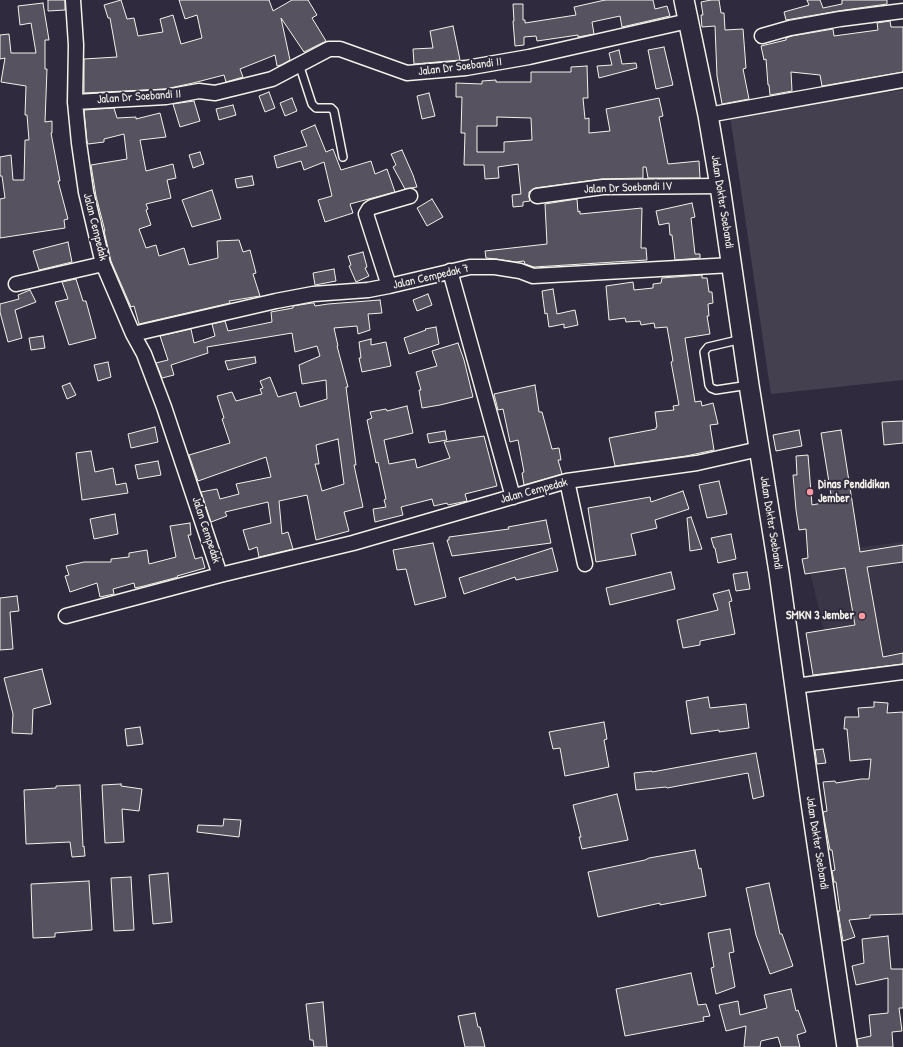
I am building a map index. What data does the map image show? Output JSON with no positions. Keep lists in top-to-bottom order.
{
  "streets": {
    "main road": ["Jalan Dokter Soebandi"],
    "street": [
      "Jalan Dr Soebandi II",
      "Jalan Dr Soebandi IV",
      "Jalan Cempedak",
      "Jalan Cempedak 7"
    ]
  },
  "crossings": [
    ["Jalan Dr Soebandi II", "Jalan Dokter Soebandi"],
    ["Jalan Dr Soebandi II", "Jalan Cempedak"],
    ["Jalan Dr Soebandi IV", "Jalan Dokter Soebandi"],
    ["Jalan Dokter Soebandi", "Jalan Cempedak"],
    ["Jalan Dokter Soebandi", "Jalan Cempedak 7"],
    ["Jalan Cempedak", "Jalan Cempedak 7"]
  ],
  "places": ["Dinas Pendidikan Jember", "SMKN 3 Jember"]
}
